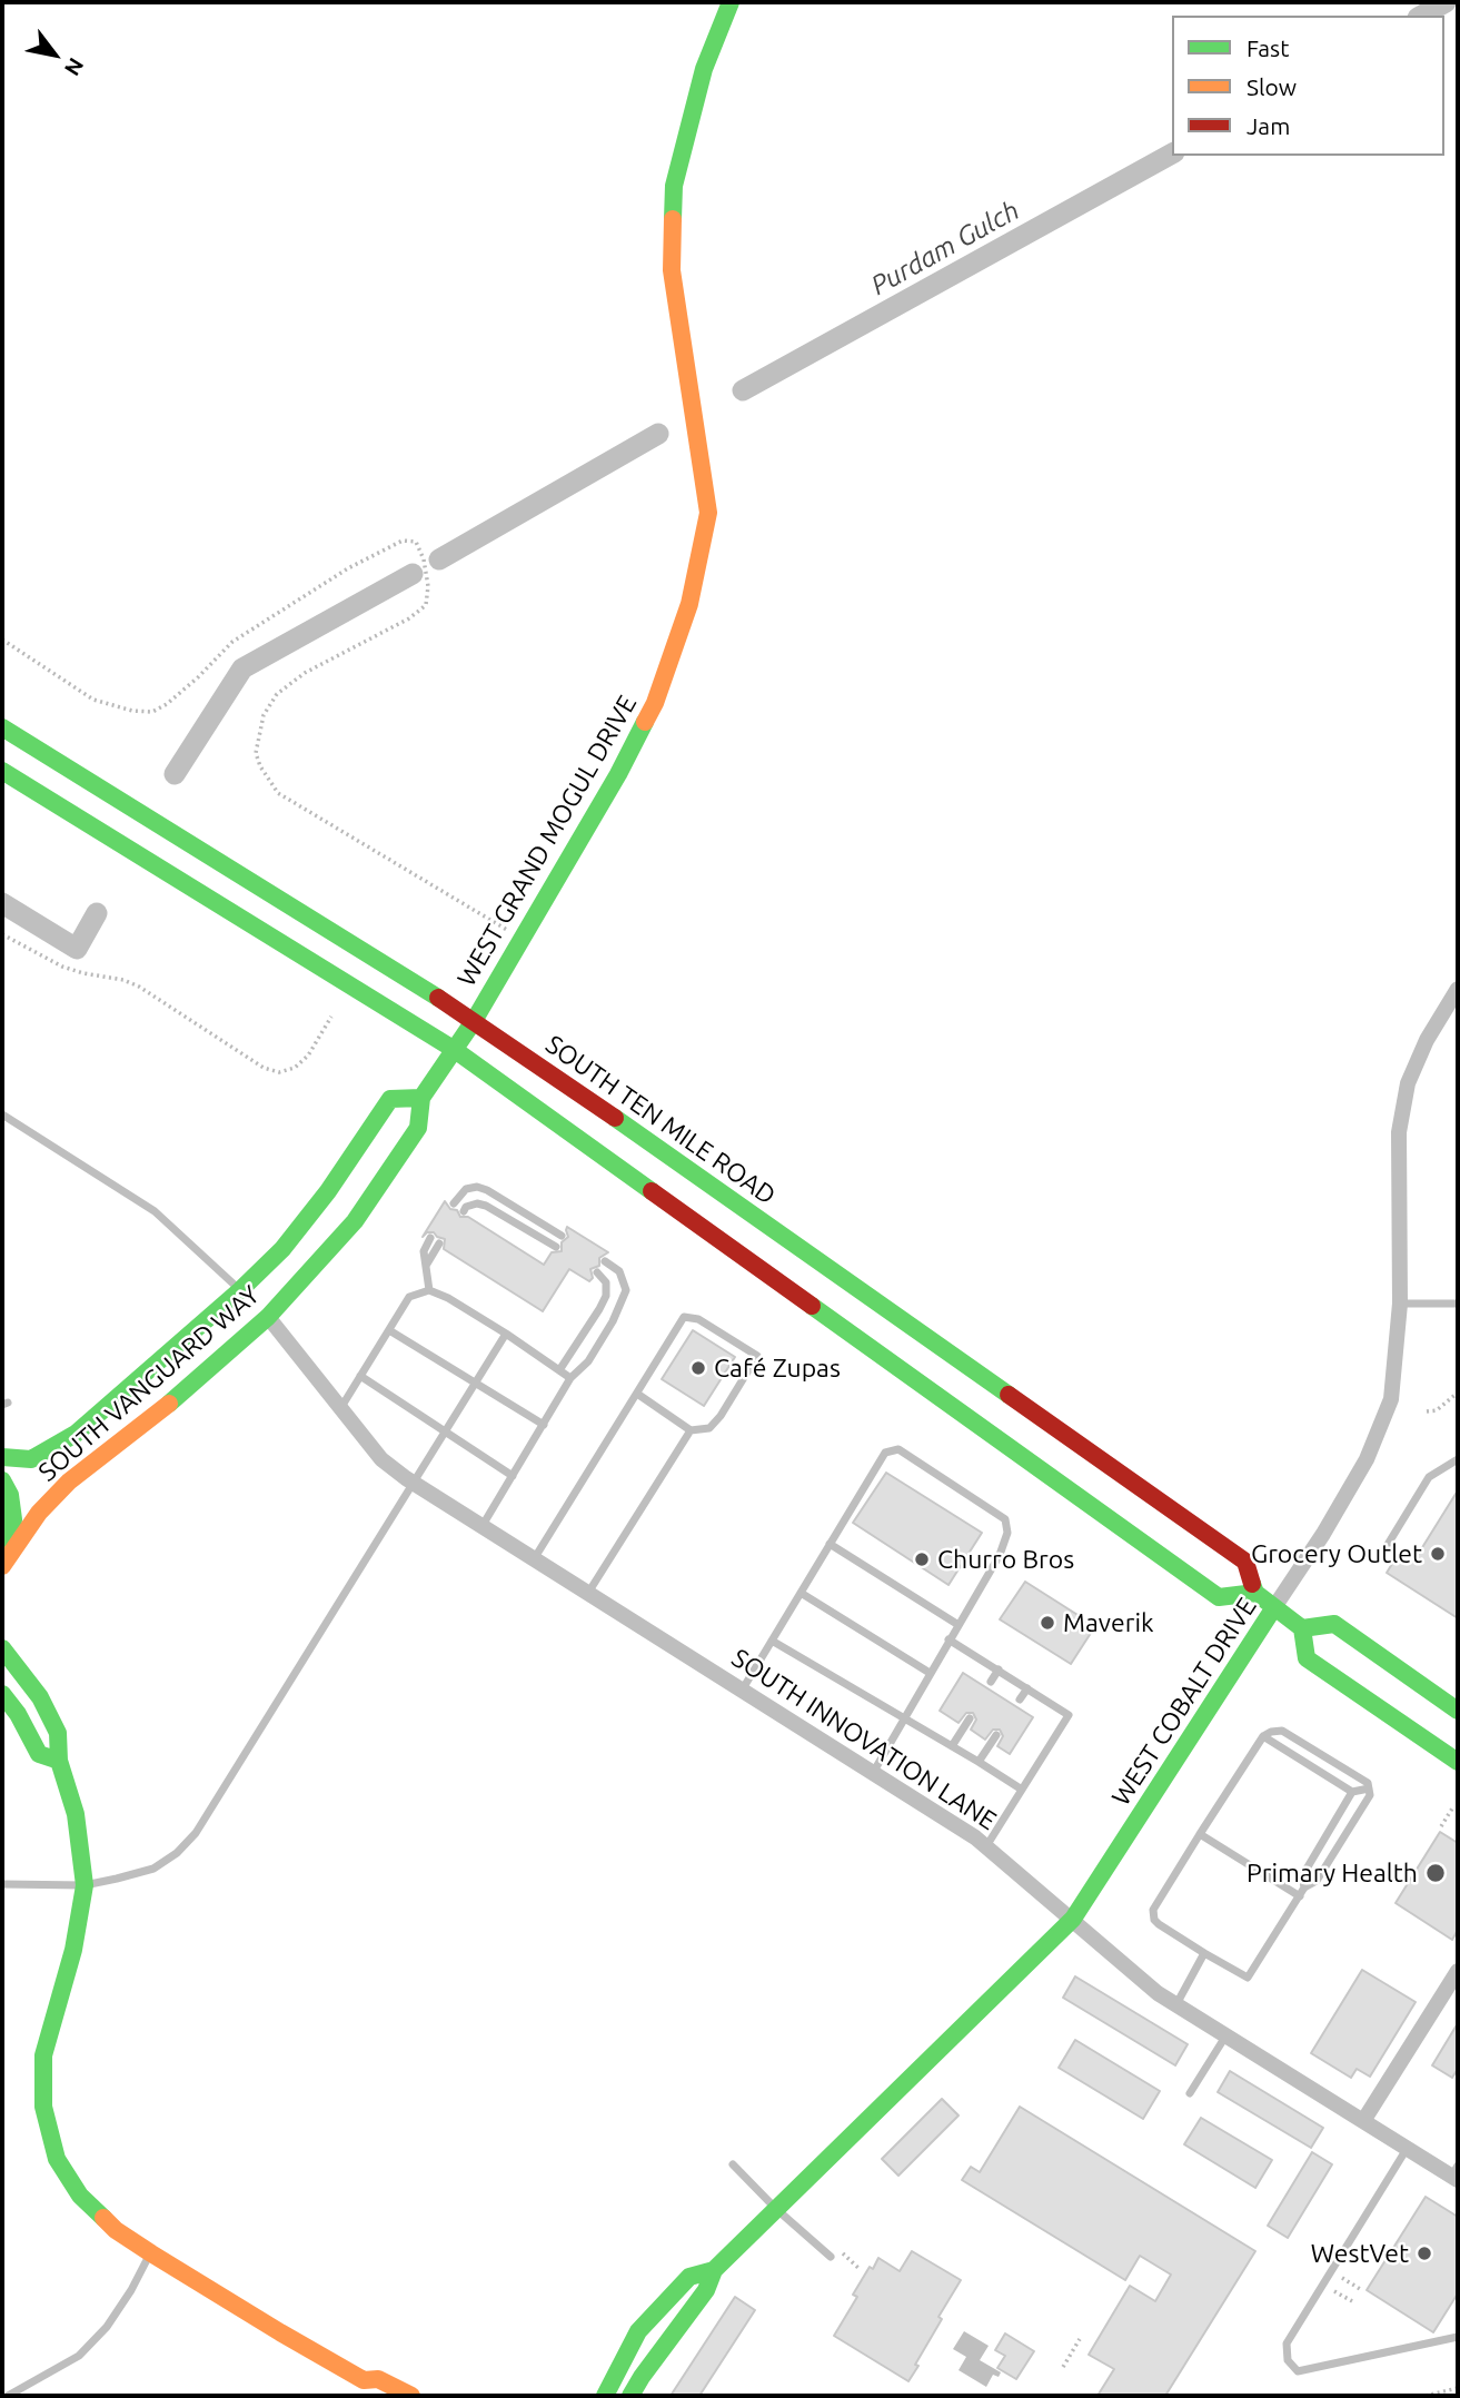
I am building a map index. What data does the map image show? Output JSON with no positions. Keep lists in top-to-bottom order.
{
  "streets": {
    "street": [
      "WEST GRAND MOGUL DRIVE",
      "SOUTH TEN MILE ROAD",
      "SOUTH VANGUARD WAY",
      "WEST COBALT DRIVE",
      "SOUTH INNOVATION LANE"
    ]
  },
  "crossings": [
    ["WEST GRAND MOGUL DRIVE", "SOUTH TEN MILE ROAD"],
    ["WEST GRAND MOGUL DRIVE", "SOUTH VANGUARD WAY"],
    ["SOUTH TEN MILE ROAD", "SOUTH VANGUARD WAY"],
    ["SOUTH TEN MILE ROAD", "WEST COBALT DRIVE"],
    ["SOUTH VANGUARD WAY", "SOUTH INNOVATION LANE"],
    ["WEST COBALT DRIVE", "SOUTH INNOVATION LANE"]
  ],
  "water": ["Purdam Gulch"],
  "places": [
    "Café Zupas",
    "Grocery Outlet",
    "Churro Bros",
    "Maverik",
    "Primary Health",
    "WestVet"
  ],
  "legend": ["Fast", "Slow", "Jam"],
  "north": "bottom right"
}
